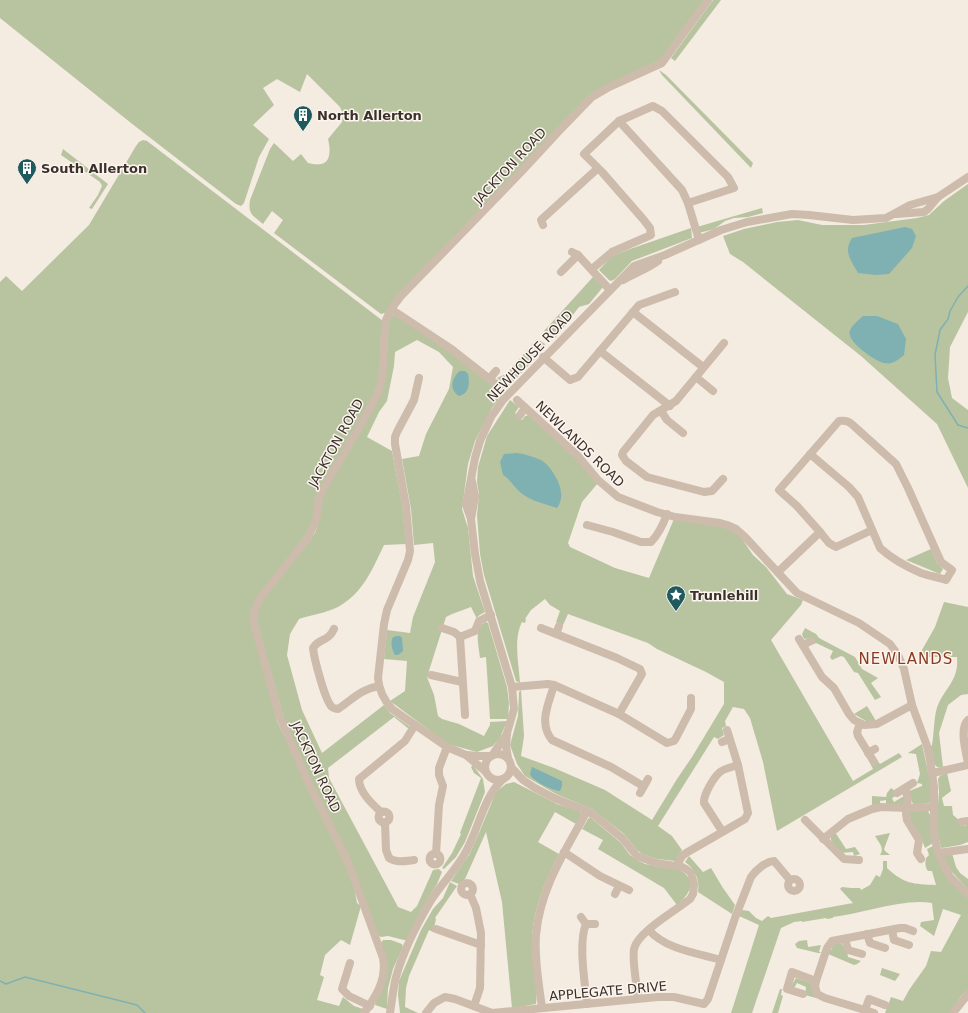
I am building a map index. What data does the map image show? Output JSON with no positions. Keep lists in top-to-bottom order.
{
  "streets": {
    "street": [
      "JACKTON ROAD",
      "NEWHOUSE ROAD",
      "NEWLANDS ROAD",
      "APPLEGATE DRIVE"
    ]
  },
  "districts": ["NEWLANDS"],
  "places": {
    "building": ["North Allerton", "South Allerton"],
    "place": ["Trunlehill"]
  }
}
